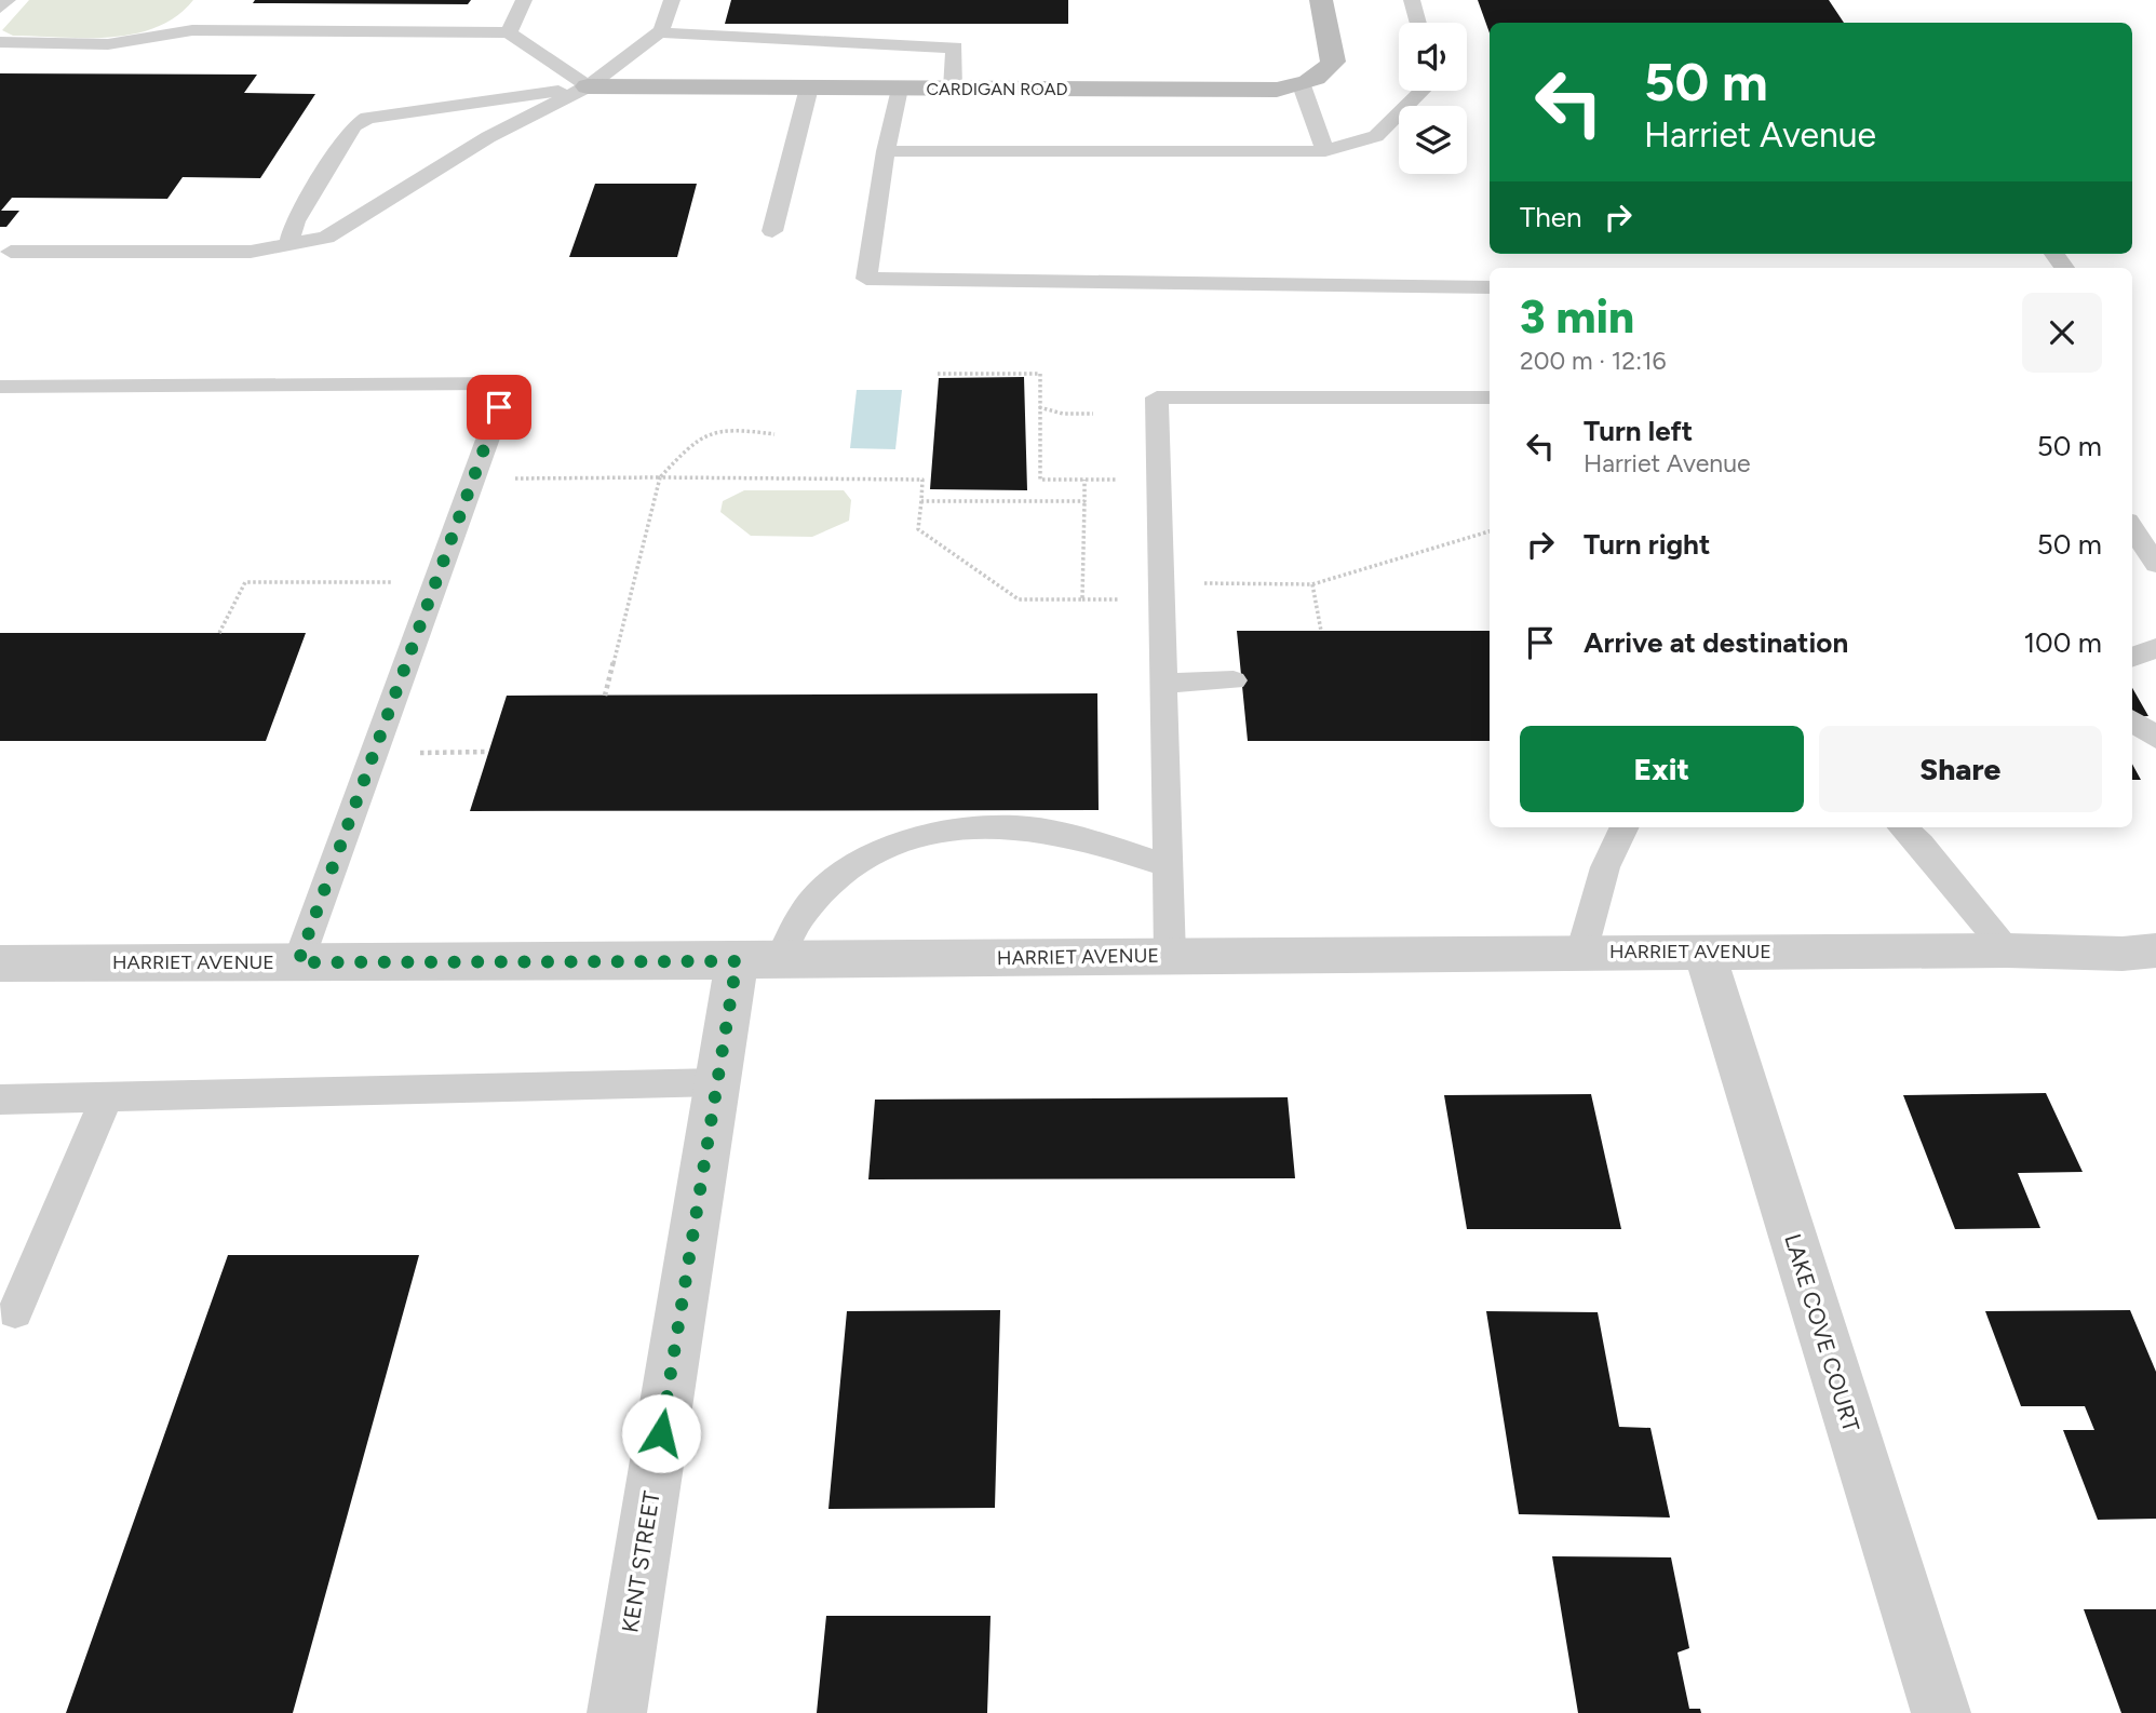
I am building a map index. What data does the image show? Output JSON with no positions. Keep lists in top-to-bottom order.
{
  "streets": {
    "street": [
      "CARDIGAN ROAD",
      "HARRIET AVENUE",
      "LAKE COVE COURT",
      "KENT STREET"
    ]
  },
  "crossings": [
    ["HARRIET AVENUE", "LAKE COVE COURT"],
    ["HARRIET AVENUE", "KENT STREET"]
  ],
  "page": {
    "turn": ["50 m", "Harriet Avenue"],
    "then": "Then",
    "heading": ["3 min", "200 m · 12:16"],
    "list": [
      {
        "name": "Turn left",
        "note": "Harriet Avenue",
        "value": "50 m"
      },
      {
        "name": "Turn right",
        "value": "50 m"
      },
      {
        "name": "Arrive at destination",
        "value": "100 m"
      }
    ],
    "buttons": ["Exit", "Share"]
  }
}
